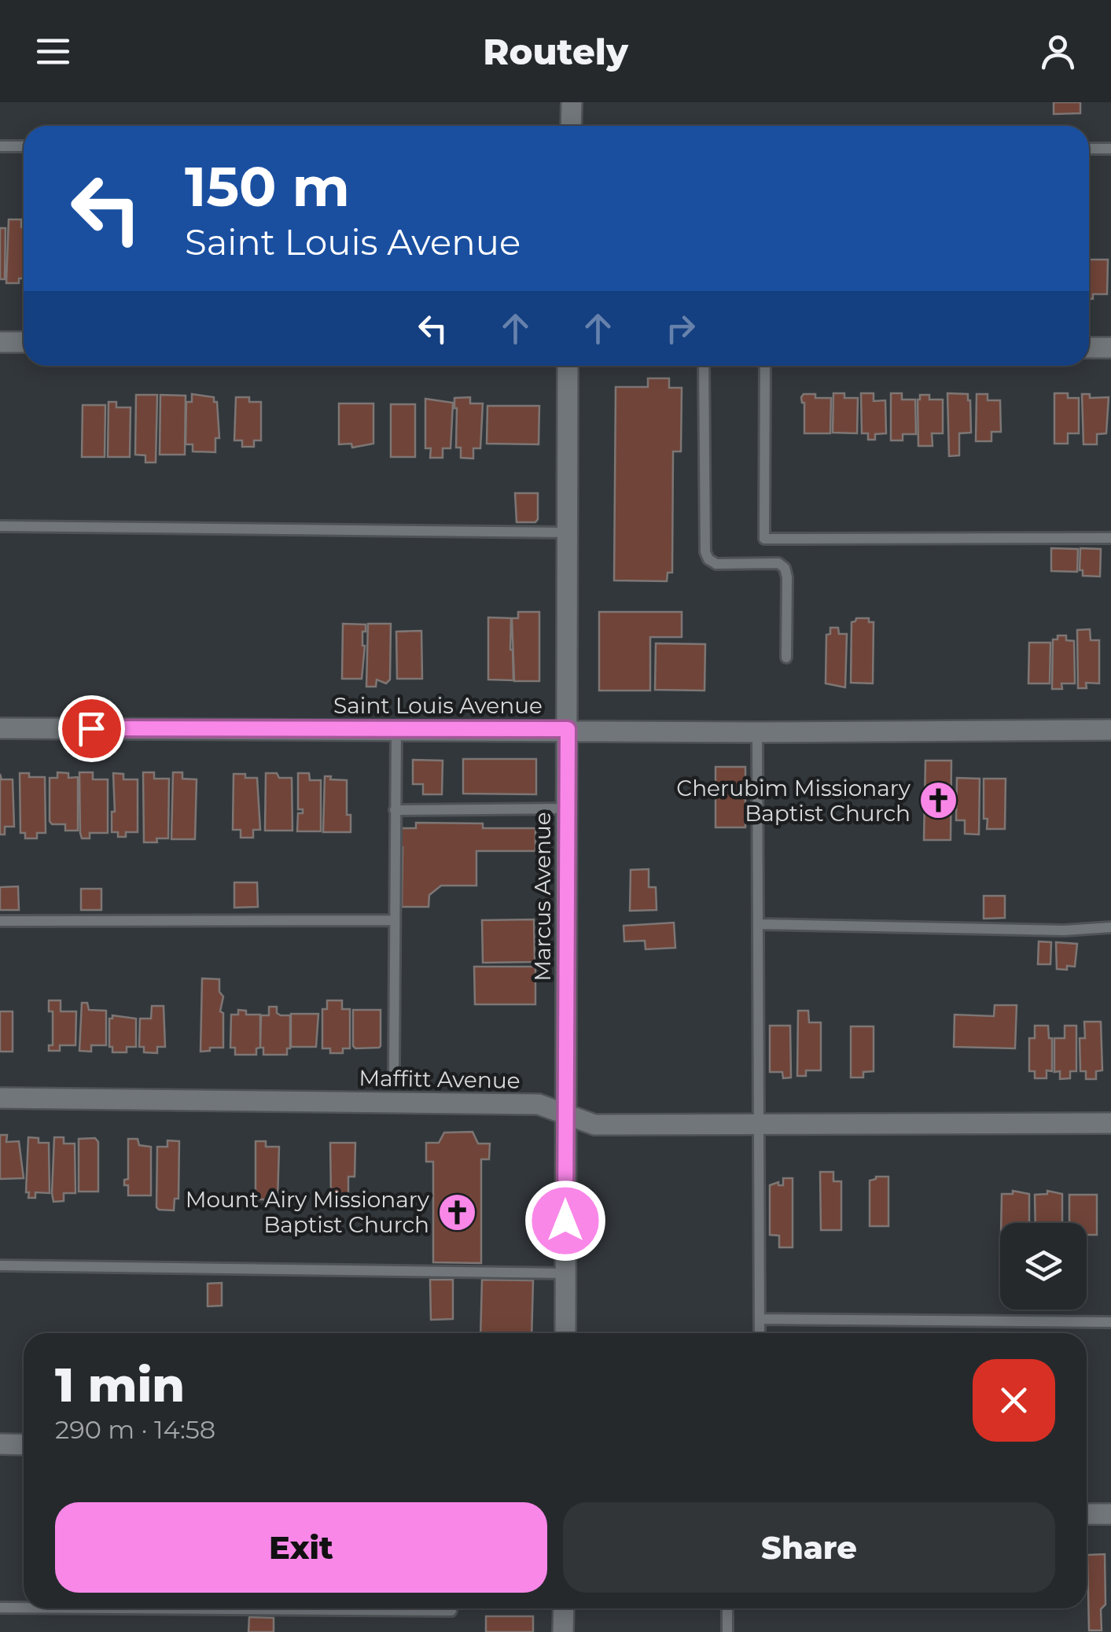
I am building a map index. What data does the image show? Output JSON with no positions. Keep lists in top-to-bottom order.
{
  "streets": {
    "street": ["Saint Louis Avenue", "Marcus Avenue", "Maffitt Avenue"]
  },
  "crossings": [
    ["Saint Louis Avenue", "Marcus Avenue"],
    ["Marcus Avenue", "Maffitt Avenue"]
  ],
  "places": {
    "church": ["Cherubim Missionary Baptist Church", "Mount Airy Missionary Baptist Church"]
  },
  "page": {
    "header": "Routely",
    "turn": ["150 m", "Saint Louis Avenue"],
    "heading": ["1 min", "290 m · 14:58"],
    "buttons": ["Exit", "Share"]
  }
}
